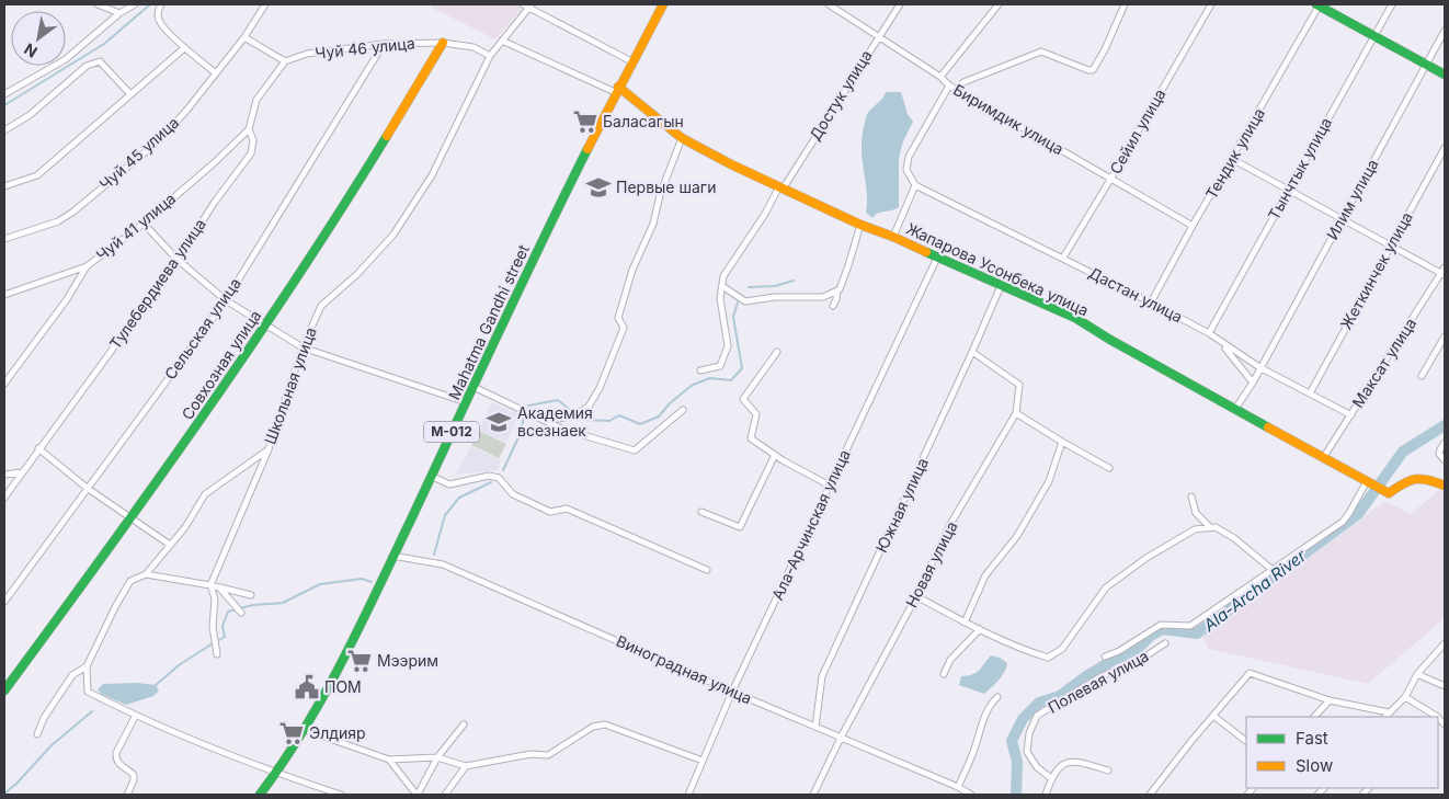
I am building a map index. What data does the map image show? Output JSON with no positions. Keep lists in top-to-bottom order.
{
  "streets": {
    "street": [
      "Чуй 46 улица",
      "Достук улица",
      "Биримдик улица",
      "Сейил улица",
      "Чуй 45 улица",
      "Тендик улица",
      "Тынчтык улица",
      "Илим улица",
      "Чуй 41 улица",
      "Жапарова Усонбека улица",
      "Жеткинчек улица",
      "Тулебердиева улица",
      "Дастан улица",
      "Mahatma Gandhi street",
      "Сельская улица",
      "Максат улица",
      "Совхозная улица",
      "Школьная улица",
      "М-012",
      "Южная улица",
      "Ала-Арчинская улица",
      "Новая улица",
      "Виноградная улица",
      "Полевая улица"
    ]
  },
  "crossings": [
    ["Чуй 46 улица", "Тулебердиева улица"],
    ["Чуй 46 улица", "Сельская улица"],
    ["Чуй 46 улица", "Совхозная улица"],
    ["Чуй 46 улица", "Школьная улица"],
    ["Достук улица", "Биримдик улица"],
    ["Достук улица", "Жапарова Усонбека улица"],
    ["Биримдик улица", "Сейил улица"],
    ["Биримдик улица", "Тендик улица"],
    ["Сейил улица", "Дастан улица"],
    ["Тендик улица", "Дастан улица"],
    ["Тынчтык улица", "Дастан улица"],
    ["Илим улица", "Жапарова Усонбека улица"],
    ["Илим улица", "Дастан улица"],
    ["Чуй 41 улица", "Тулебердиева улица"],
    ["Жапарова Усонбека улица", "Mahatma Gandhi street"],
    ["Жапарова Усонбека улица", "Максат улица"],
    ["Жапарова Усонбека улица", "Южная улица"],
    ["Жапарова Усонбека улица", "Ала-Арчинская улица"],
    ["Жеткинчек улица", "Дастан улица"],
    ["Дастан улица", "Максат улица"],
    ["Mahatma Gandhi street", "Виноградная улица"],
    ["Южная улица", "Новая улица"],
    ["Южная улица", "Виноградная улица"],
    ["Ала-Арчинская улица", "Виноградная улица"],
    ["Новая улица", "Виноградная улица"]
  ],
  "water": ["Ala-Archa River"],
  "places": {
    "supermarket": ["Баласагын", "Мээрим", "Элдияр"],
    "school or university": ["Первые шаги", "Академия всезнаек"],
    "public building": ["ПОМ"]
  },
  "legend": ["Fast", "Slow"],
  "north": "bottom left"
}
